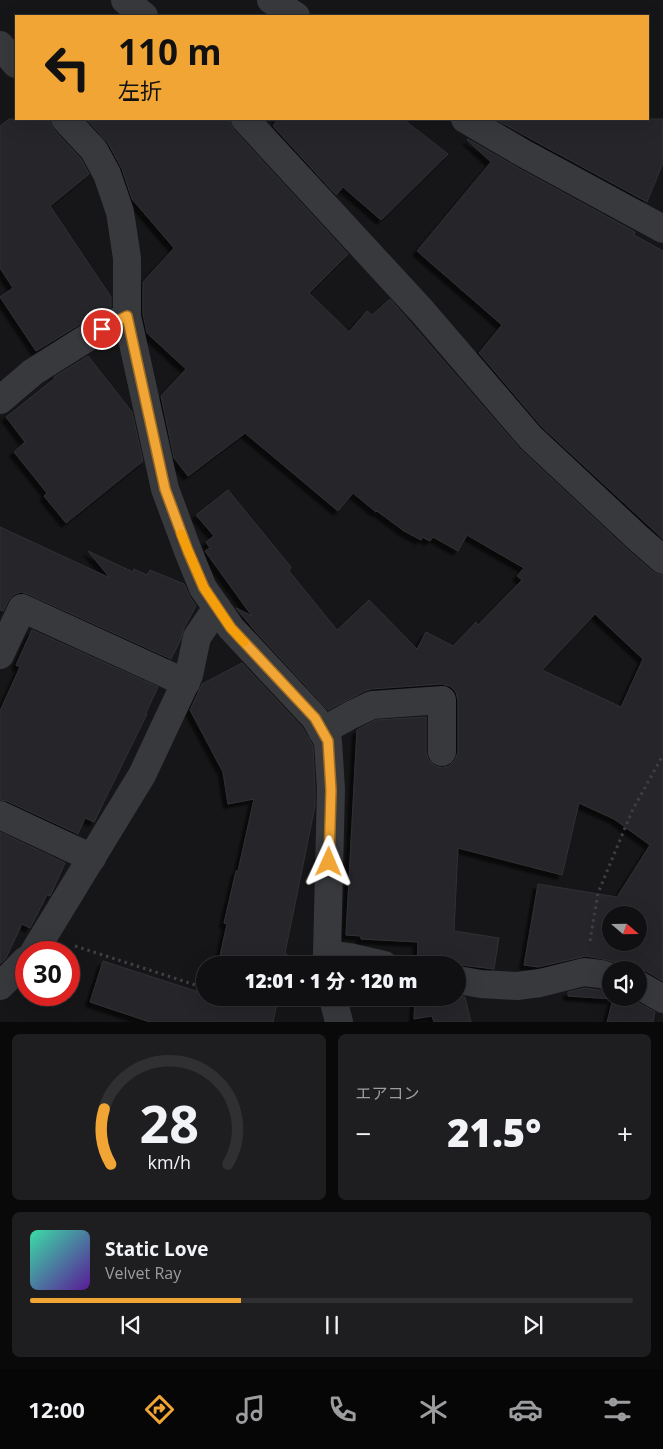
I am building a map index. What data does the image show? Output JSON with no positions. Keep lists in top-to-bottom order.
{
  "north": "right",
  "page": {
    "turn": ["110 m", "左折"],
    "limit": "30",
    "trip": "12:01 · 1 分 · 120 m",
    "tile": "エアコン",
    "heat": ["−", "21.5°", "+"],
    "song": ["Static Love", "Velvet Ray"],
    "tabs": "12:00",
    "gauge": ["28", "km/h"]
  }
}
